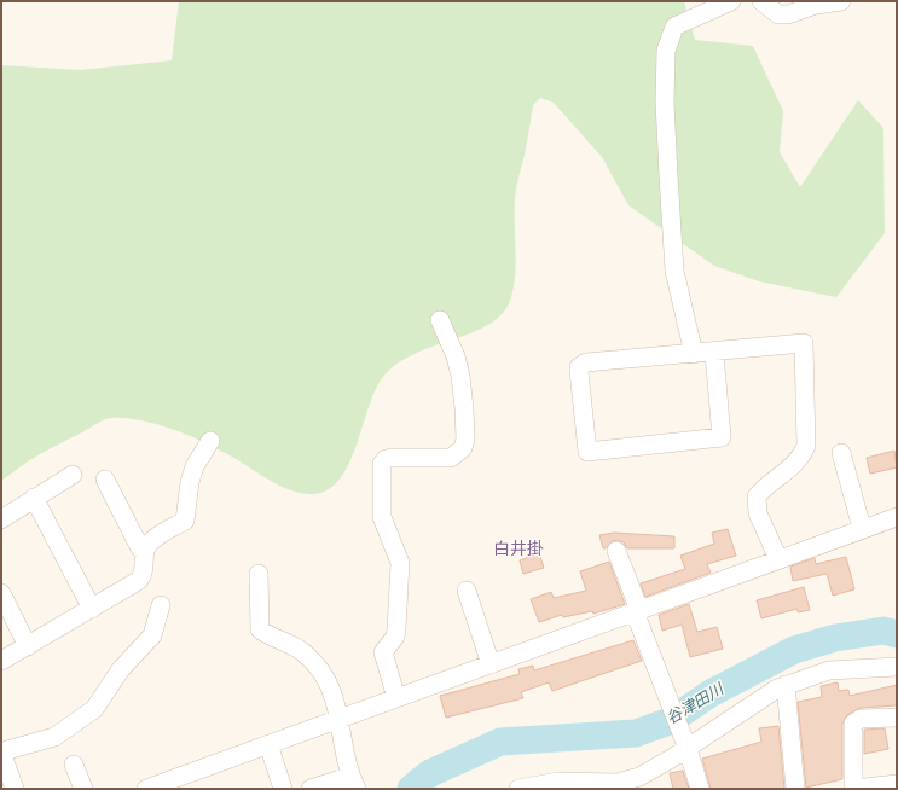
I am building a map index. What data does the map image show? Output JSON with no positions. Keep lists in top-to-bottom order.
{
  "districts": ["白井掛"],
  "water": ["谷津田川"]
}
